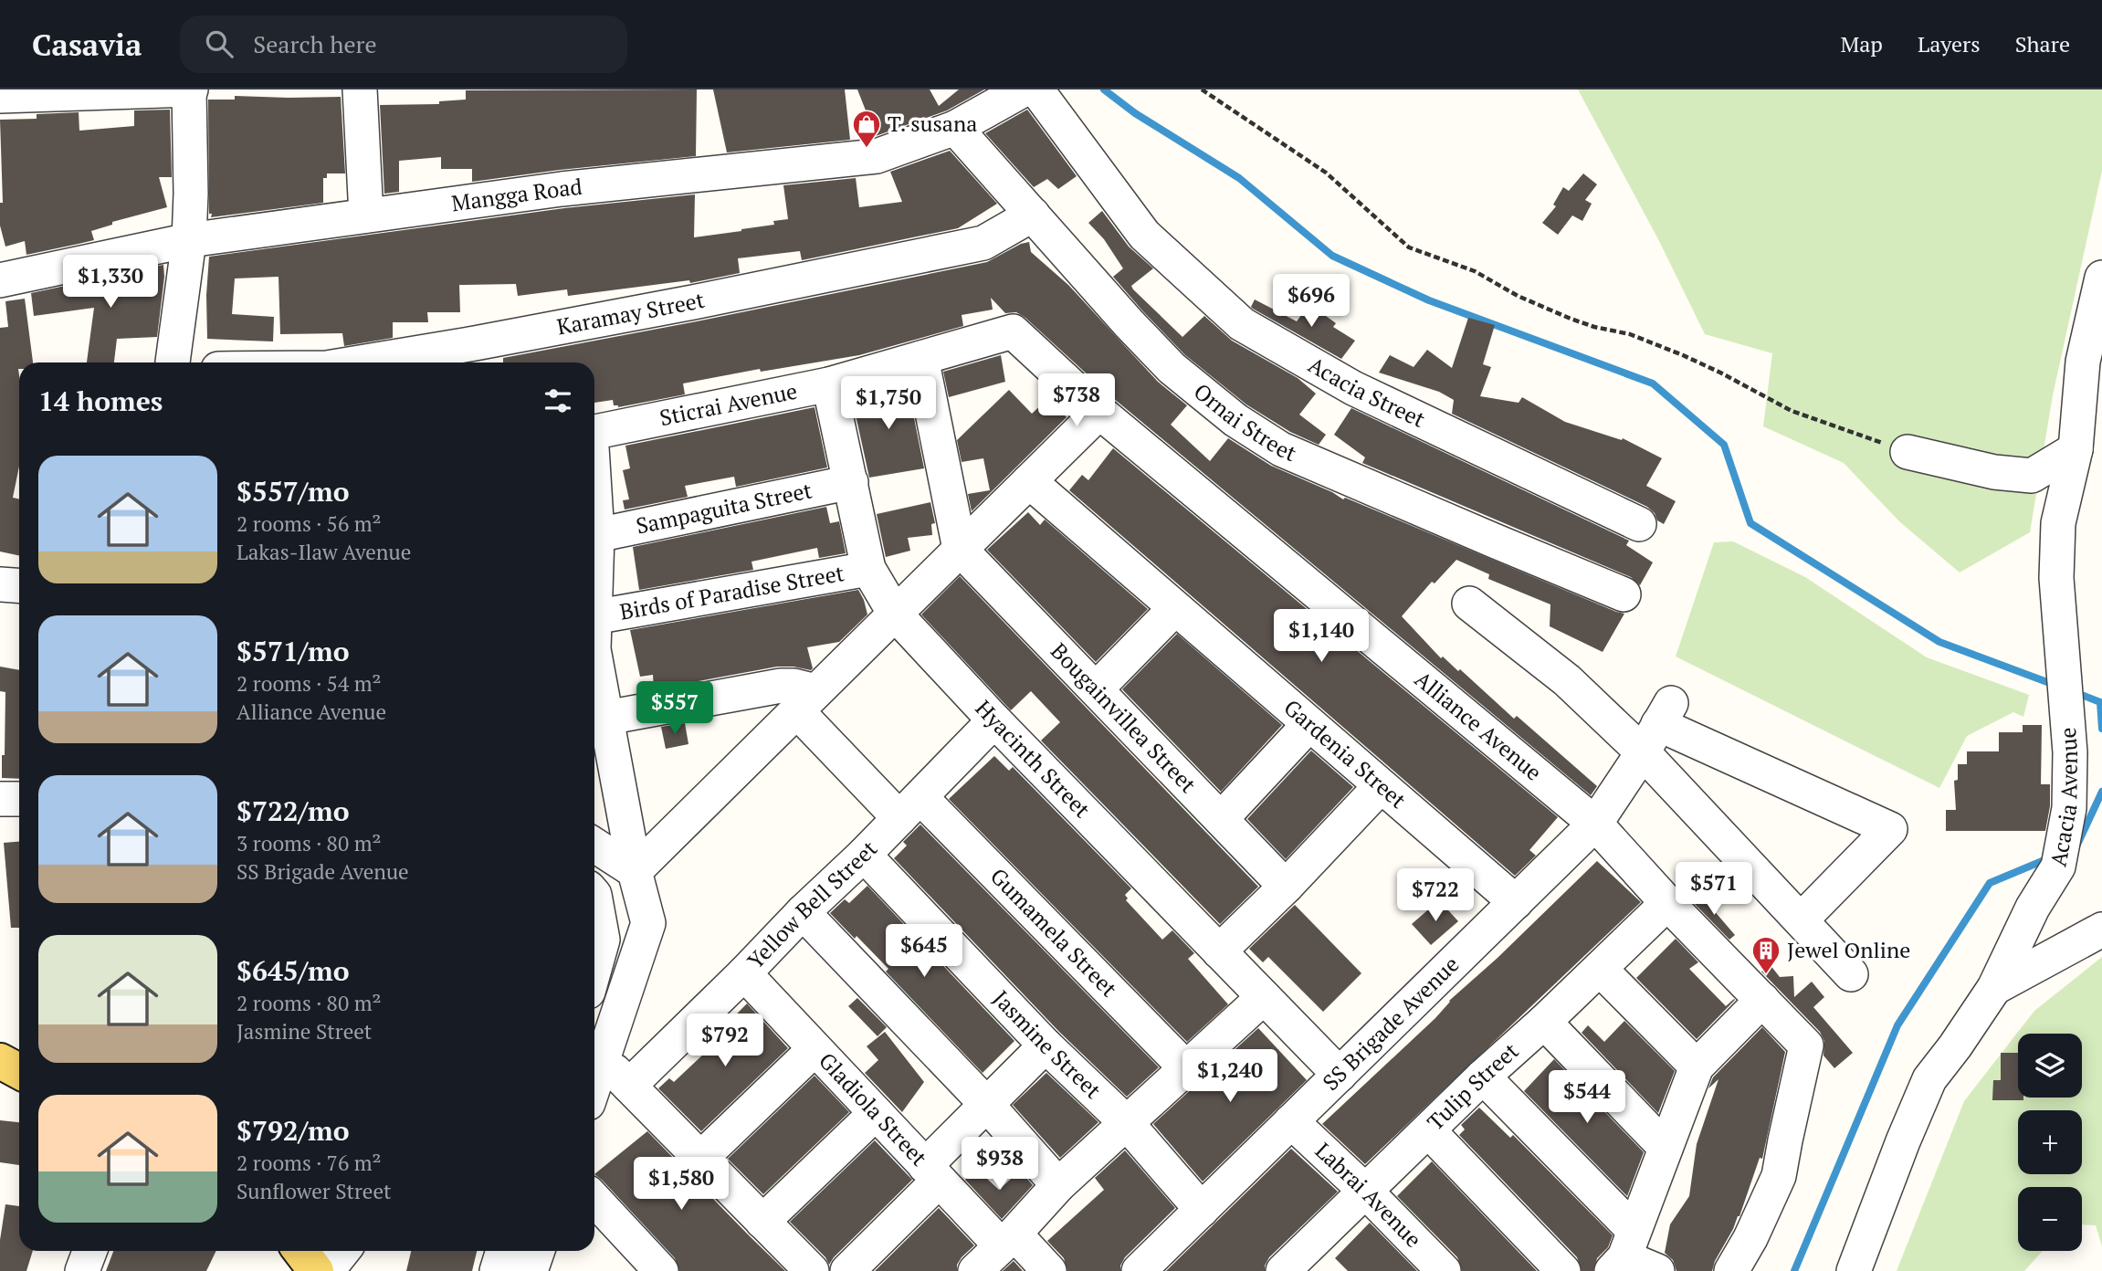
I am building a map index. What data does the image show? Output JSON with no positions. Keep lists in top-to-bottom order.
{
  "streets": {
    "street": [
      "Mangga Road",
      "Karamay Street",
      "Acacia Street",
      "Sticrai Avenue",
      "Ornai Street",
      "Sampaguita Street",
      "Birds of Paradise Street",
      "Bougainvillea Street",
      "Alliance Avenue",
      "Gardenia Street",
      "Hyacinth Street",
      "Acacia Avenue",
      "Yellow Bell Street",
      "Gumamela Street",
      "SS Brigade Avenue",
      "Jasmine Street",
      "Tulip Street",
      "Gladiola Street",
      "Labrai Avenue"
    ]
  },
  "crossings": [
    ["Mangga Road", "Ornai Street"],
    ["Karamay Street", "Ornai Street"],
    ["Sticrai Avenue", "Alliance Avenue"],
    ["Sticrai Avenue", "Hyacinth Street"],
    ["Sampaguita Street", "Hyacinth Street"],
    ["Birds of Paradise Street", "Hyacinth Street"],
    ["Alliance Avenue", "SS Brigade Avenue"],
    ["Alliance Avenue", "Tulip Street"],
    ["Gardenia Street", "SS Brigade Avenue"],
    ["Hyacinth Street", "Yellow Bell Street"],
    ["Hyacinth Street", "SS Brigade Avenue"],
    ["Yellow Bell Street", "Gumamela Street"],
    ["Yellow Bell Street", "Jasmine Street"],
    ["Yellow Bell Street", "Gladiola Street"],
    ["SS Brigade Avenue", "Jasmine Street"],
    ["SS Brigade Avenue", "Labrai Avenue"],
    ["Tulip Street", "Labrai Avenue"]
  ],
  "places": {
    "shop": ["T. susana"],
    "building": ["Jewel Online"]
  },
  "page": {
    "header": "Casavia",
    "search": "Search here",
    "nav": ["Map", "Layers", "Share"],
    "price": [
      "$1,330",
      "$696",
      "$738",
      "$1,750",
      "$1,140",
      "$557",
      "$571",
      "$722",
      "$645",
      "$792",
      "$1,240",
      "$544",
      "$938",
      "$1,580"
    ],
    "heading": "14 homes",
    "list": [
      {
        "name": "$557/mo",
        "note": "2 rooms · 56 m² · Lakas-Ilaw Avenue"
      },
      {
        "name": "$571/mo",
        "note": "2 rooms · 54 m² · Alliance Avenue"
      },
      {
        "name": "$722/mo",
        "note": "3 rooms · 80 m² · SS Brigade Avenue"
      },
      {
        "name": "$645/mo",
        "note": "2 rooms · 80 m² · Jasmine Street"
      },
      {
        "name": "$792/mo",
        "note": "2 rooms · 76 m² · Sunflower Street"
      }
    ],
    "map_buttons": ["+", "−"]
  }
}
